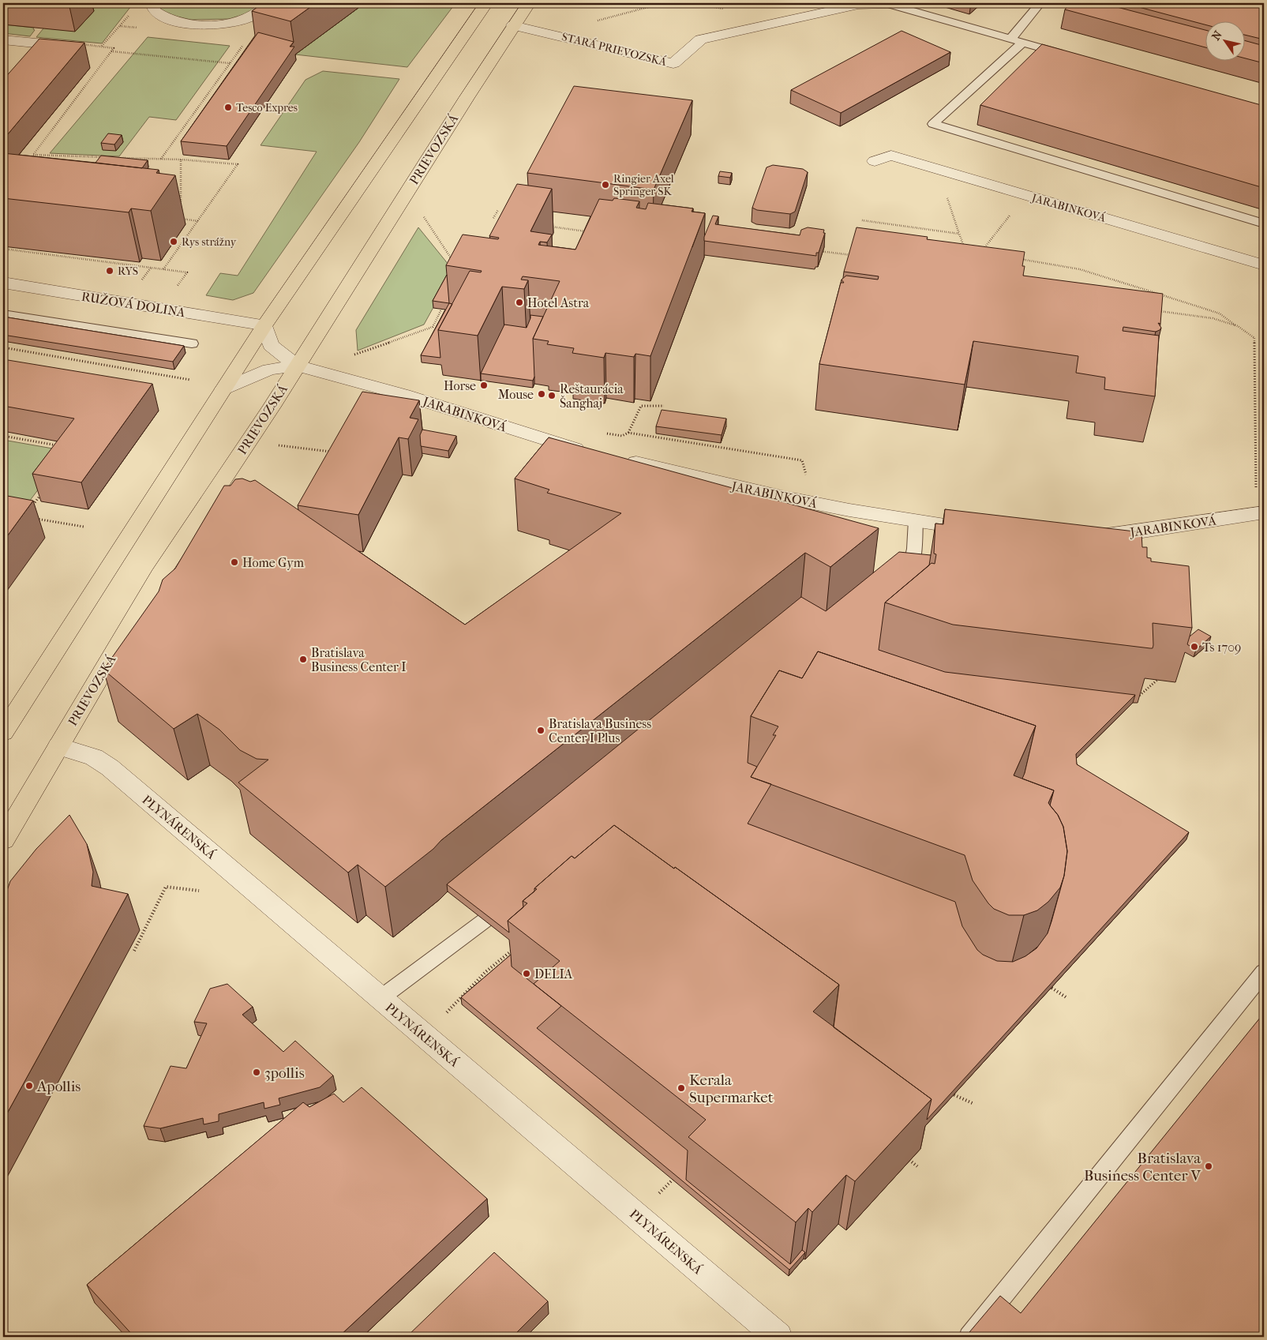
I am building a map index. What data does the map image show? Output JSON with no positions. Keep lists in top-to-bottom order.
{
  "streets": {
    "main road": ["PRIEVOZSKÁ"],
    "street": [
      "STARÁ PRIEVOZSKÁ",
      "JARABINKOVÁ",
      "RUŽOVÁ DOLINA",
      "PLYNÁRENSKÁ"
    ]
  },
  "crossings": [
    ["STARÁ PRIEVOZSKÁ", "PRIEVOZSKÁ"],
    ["PRIEVOZSKÁ", "JARABINKOVÁ"],
    ["PRIEVOZSKÁ", "PLYNÁRENSKÁ"],
    ["JARABINKOVÁ", "RUŽOVÁ DOLINA"]
  ],
  "places": [
    "Tesco Expres",
    "Ringier Axel Springer SK",
    "Rys strážny",
    "RYS",
    "Hotel Astra",
    "Horse",
    "Mouse",
    "Reštaurácia Šanghaj",
    "Home Gym",
    "Ts 1709",
    "Bratislava Business Center I",
    "Bratislava Business Center I Plus",
    "DELIA",
    "3pollis",
    "Apollis",
    "Kerala Supermarket",
    "Bratislava Business Center V"
  ],
  "north": "top left"
}
